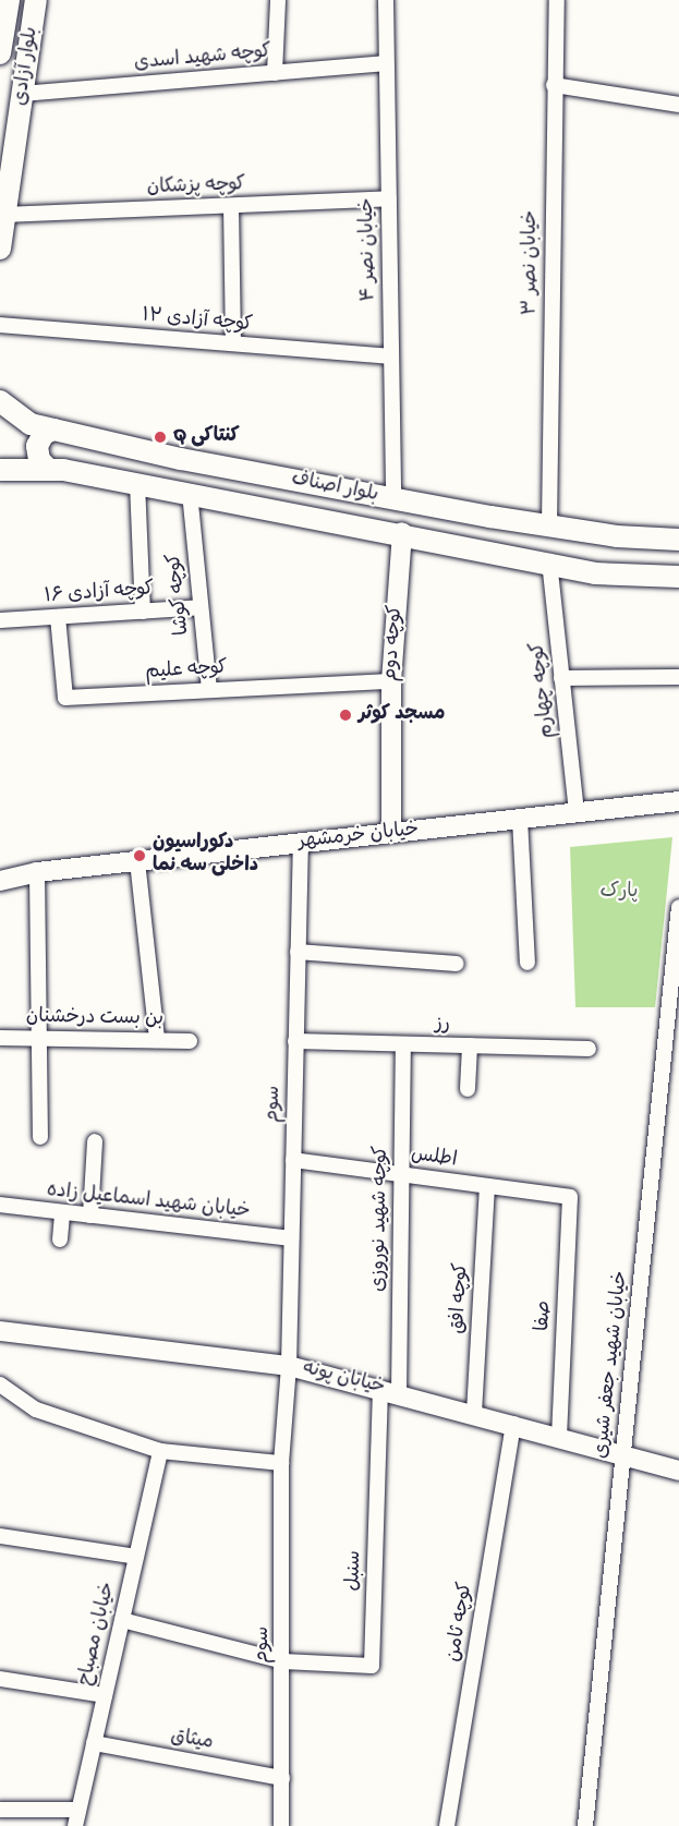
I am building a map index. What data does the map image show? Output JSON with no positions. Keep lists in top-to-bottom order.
{
  "streets": {
    "main road": ["بلوار آزادی", "بلوار اصناف"],
    "street": [
      "کوچه شهید اسدی",
      "کوچه پزشکان",
      "خیابان نصر ۴",
      "خیابان نصر ۳",
      "کوچه آزادی ۱۲",
      "کوچه آزادی ۱۶",
      "کوچه کوشا",
      "کوچه دوم",
      "کوچه علیم",
      "کوچه چهارم",
      "خیابان خرمشهر",
      "بن بست درخشنان",
      "رز",
      "سوم",
      "اطلس",
      "خیابان شهید اسماعیل زاده",
      "کوچه شهید نوروزی",
      "کوچه افق",
      "صفا",
      "خیابان شهید جعفر شیری",
      "خیابان پونه",
      "سنبل",
      "کوچه ثامن",
      "خیابان مصباح",
      "میثاق"
    ]
  },
  "crossings": [
    ["کوچه شهید اسدی", "بلوار آزادی"],
    ["کوچه شهید اسدی", "خیابان نصر ۴"],
    ["بلوار آزادی", "کوچه پزشکان"],
    ["کوچه پزشکان", "خیابان نصر ۴"],
    ["خیابان نصر ۴", "کوچه آزادی ۱۲"],
    ["خیابان نصر ۴", "بلوار اصناف"],
    ["خیابان نصر ۳", "بلوار اصناف"],
    ["بلوار اصناف", "کوچه کوشا"],
    ["بلوار اصناف", "کوچه دوم"],
    ["بلوار اصناف", "کوچه چهارم"],
    ["کوچه آزادی ۱۶", "کوچه کوشا"],
    ["کوچه آزادی ۱۶", "کوچه علیم"],
    ["کوچه کوشا", "کوچه علیم"],
    ["کوچه دوم", "کوچه علیم"],
    ["کوچه دوم", "خیابان خرمشهر"],
    ["کوچه چهارم", "خیابان خرمشهر"],
    ["خیابان خرمشهر", "سوم"],
    ["رز", "سوم"],
    ["رز", "کوچه شهید نوروزی"],
    ["سوم", "اطلس"],
    ["سوم", "خیابان شهید اسماعیل زاده"],
    ["سوم", "خیابان پونه"],
    ["سوم", "سنبل"],
    ["سوم", "میثاق"],
    ["اطلس", "کوچه شهید نوروزی"],
    ["اطلس", "کوچه افق"],
    ["اطلس", "صفا"],
    ["کوچه شهید نوروزی", "خیابان پونه"],
    ["کوچه شهید نوروزی", "سنبل"],
    ["کوچه افق", "خیابان پونه"],
    ["صفا", "خیابان پونه"],
    ["خیابان شهید جعفر شیری", "خیابان پونه"],
    ["خیابان پونه", "سنبل"],
    ["خیابان پونه", "کوچه ثامن"],
    ["خیابان مصباح", "میثاق"]
  ],
  "parks": ["پارک"],
  "places": ["Q کنتاکی", "مسجد کوثر", "دکوراسیون داخلی سه نما"]
}
